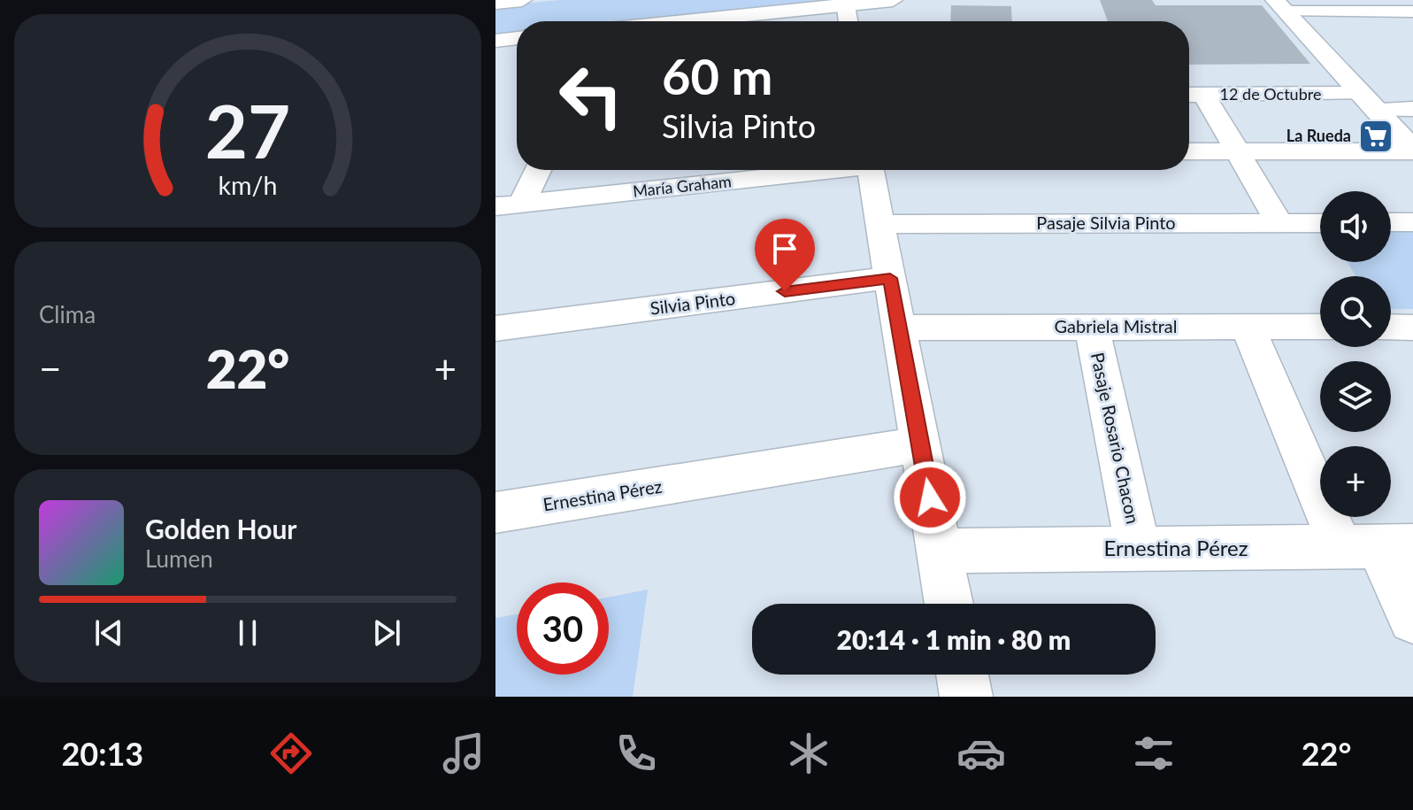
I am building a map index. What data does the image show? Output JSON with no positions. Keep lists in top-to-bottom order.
{
  "streets": {
    "street": [
      "12 de Octubre",
      "María Graham",
      "Pasaje Silvia Pinto",
      "Silvia Pinto",
      "Gabriela Mistral",
      "Pasaje Rosario Chacon",
      "Ernestina Pérez"
    ]
  },
  "crossings": [
    ["Gabriela Mistral", "Pasaje Rosario Chacon"],
    ["Pasaje Rosario Chacon", "Ernestina Pérez"]
  ],
  "places": {
    "supermarket": ["La Rueda"]
  },
  "page": {
    "turn": ["60 m", "Silvia Pinto"],
    "map_buttons": "+",
    "tile": "Clima",
    "heat": ["−", "22°", "+"],
    "song": ["Golden Hour", "Lumen"],
    "limit": "30",
    "trip": "20:14 · 1 min · 80 m",
    "tabs": ["20:13", "22°"],
    "gauge": ["27", "km/h"]
  }
}
